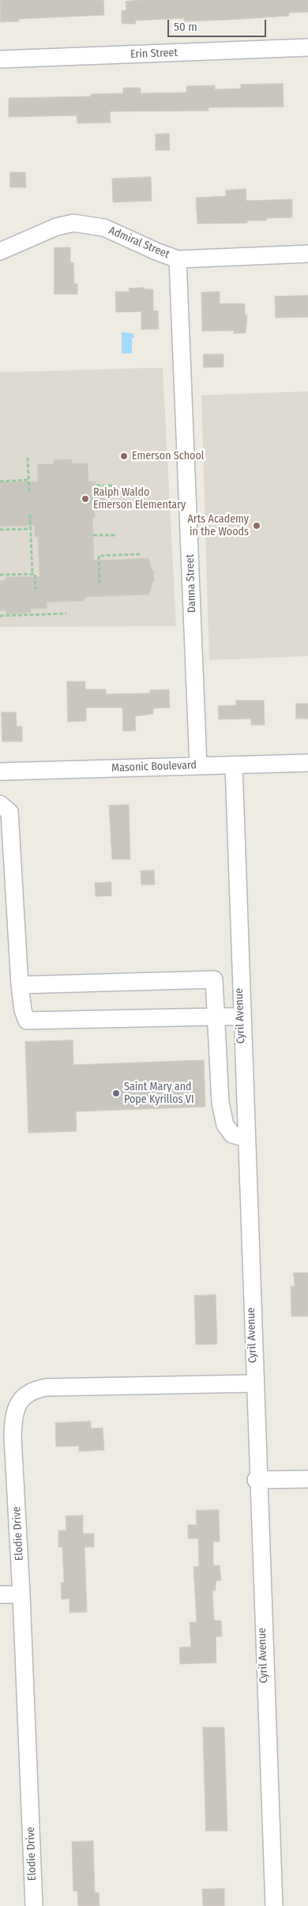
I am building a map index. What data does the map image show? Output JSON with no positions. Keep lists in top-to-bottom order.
{
  "streets": {
    "street": [
      "Erin Street",
      "Admiral Street",
      "Danna Street",
      "Masonic Boulevard",
      "Cyril Avenue",
      "Elodie Drive"
    ]
  },
  "crossings": [
    ["Admiral Street", "Danna Street"],
    ["Danna Street", "Masonic Boulevard"],
    ["Masonic Boulevard", "Cyril Avenue"],
    ["Cyril Avenue", "Elodie Drive"]
  ],
  "places": [
    "Emerson School",
    "Ralph Waldo Emerson Elementary",
    "Arts Academy in the Woods",
    "Saint Mary and Pope Kyrillos VI"
  ],
  "scale_bar": "50 m"
}
